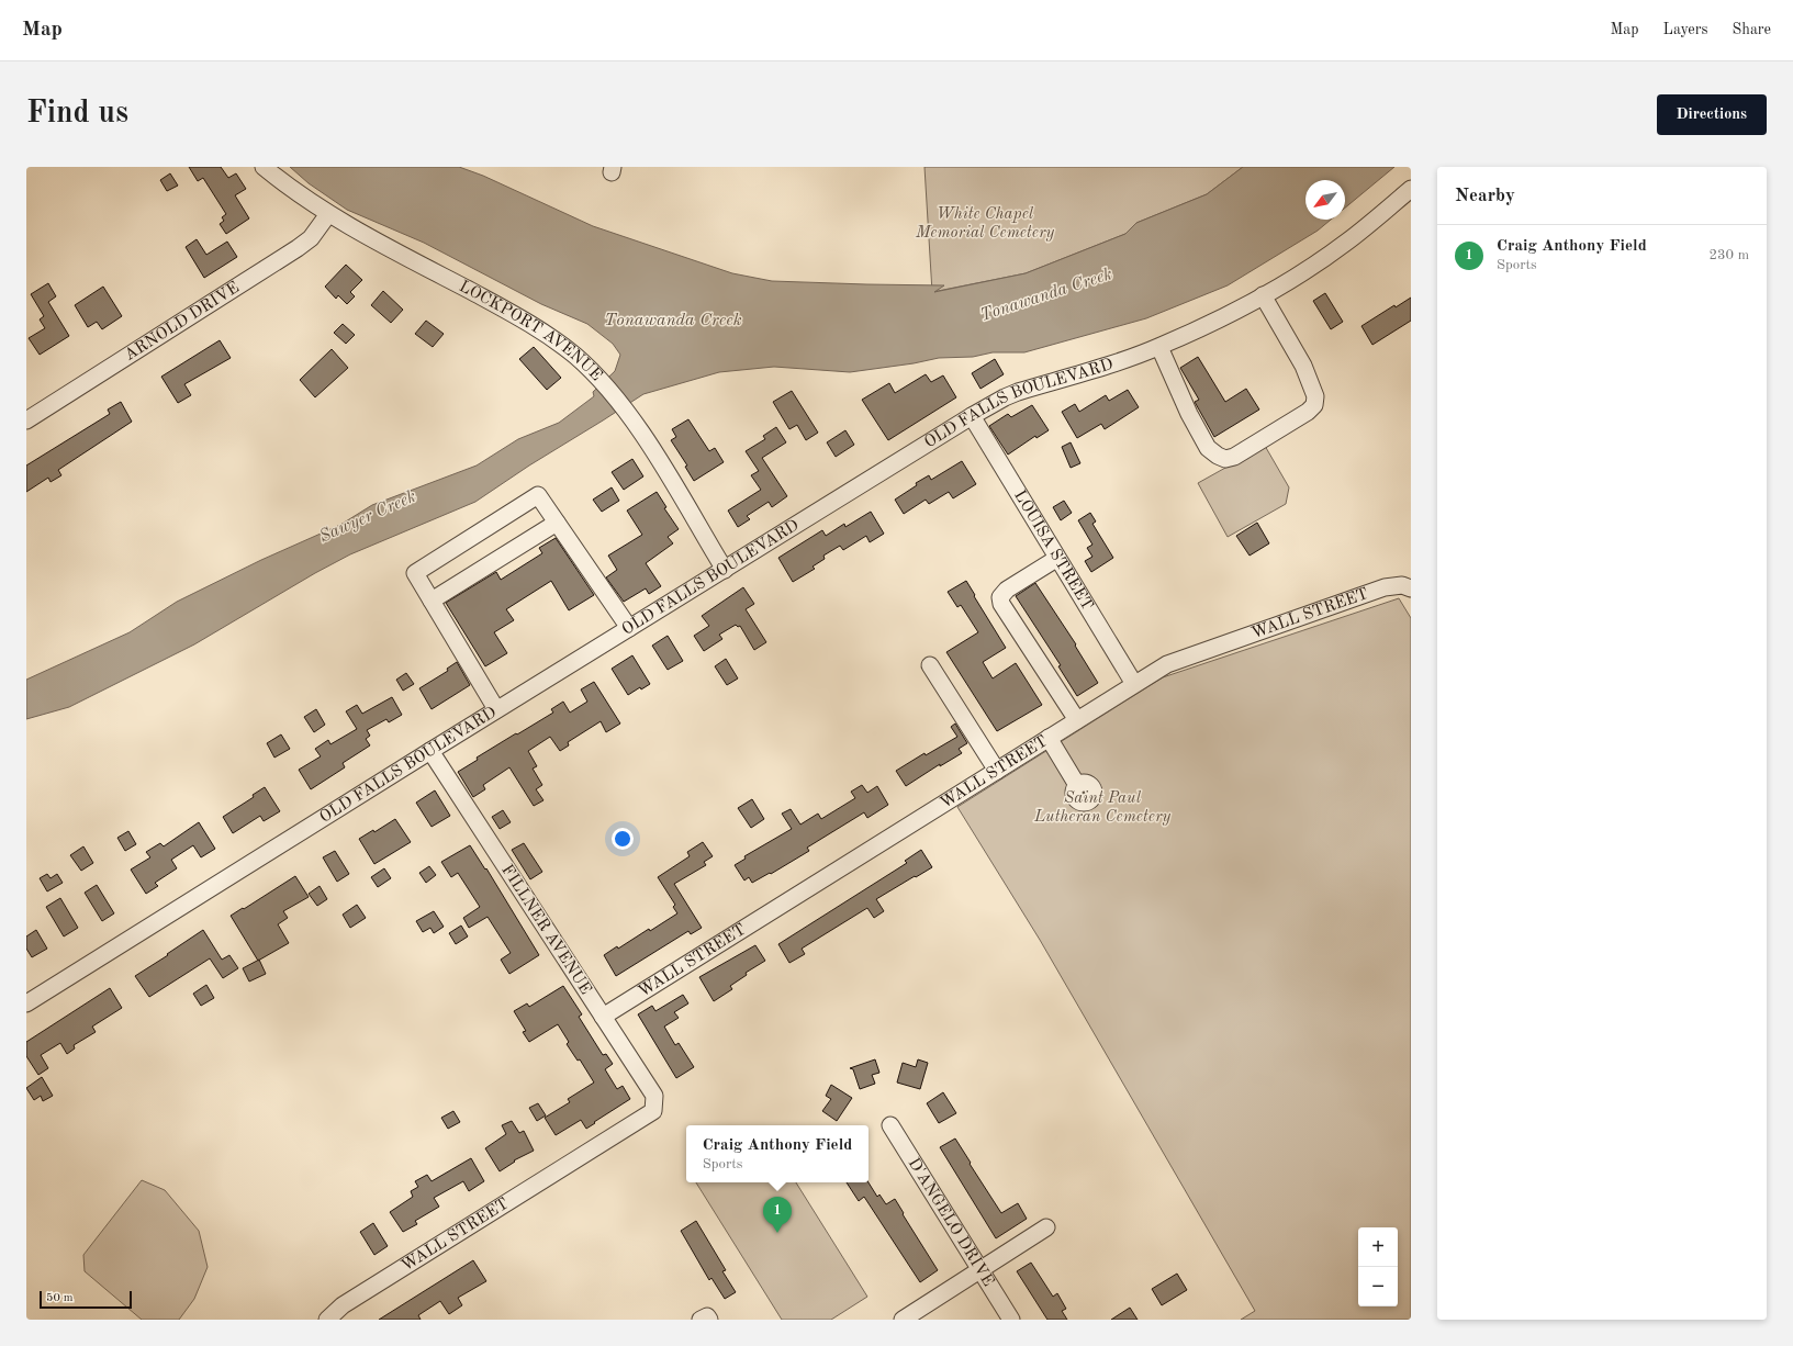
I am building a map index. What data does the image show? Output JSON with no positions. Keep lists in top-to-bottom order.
{
  "streets": {
    "street": [
      "ARNOLD DRIVE",
      "LOCKPORT AVENUE",
      "OLD FALLS BOULEVARD",
      "LOUISA STREET",
      "WALL STREET",
      "FILLNER AVENUE",
      "D'ANGELO DRIVE"
    ]
  },
  "crossings": [
    ["ARNOLD DRIVE", "LOCKPORT AVENUE"],
    ["LOCKPORT AVENUE", "OLD FALLS BOULEVARD"],
    ["OLD FALLS BOULEVARD", "LOUISA STREET"],
    ["OLD FALLS BOULEVARD", "FILLNER AVENUE"],
    ["LOUISA STREET", "WALL STREET"],
    ["WALL STREET", "FILLNER AVENUE"]
  ],
  "water": ["Tonawanda Creek", "Sawyer Creek"],
  "parks": ["White Chapel Memorial Cemetery", "Saint Paul Lutheran Cemetery"],
  "scale_bar": "50 m",
  "north": "bottom left",
  "page": {
    "header": "Map",
    "nav": ["Map", "Layers", "Share"],
    "buttons": "Directions",
    "title": "Find us",
    "heading": "Nearby",
    "list": [
      {
        "mark": "1",
        "name": "Craig Anthony Field",
        "note": "Sports",
        "value": "230 m"
      }
    ],
    "popup": ["Craig Anthony Field", "Sports"],
    "pins": "1",
    "map_buttons": ["+", "−"],
    "scale": "50 m"
  }
}
